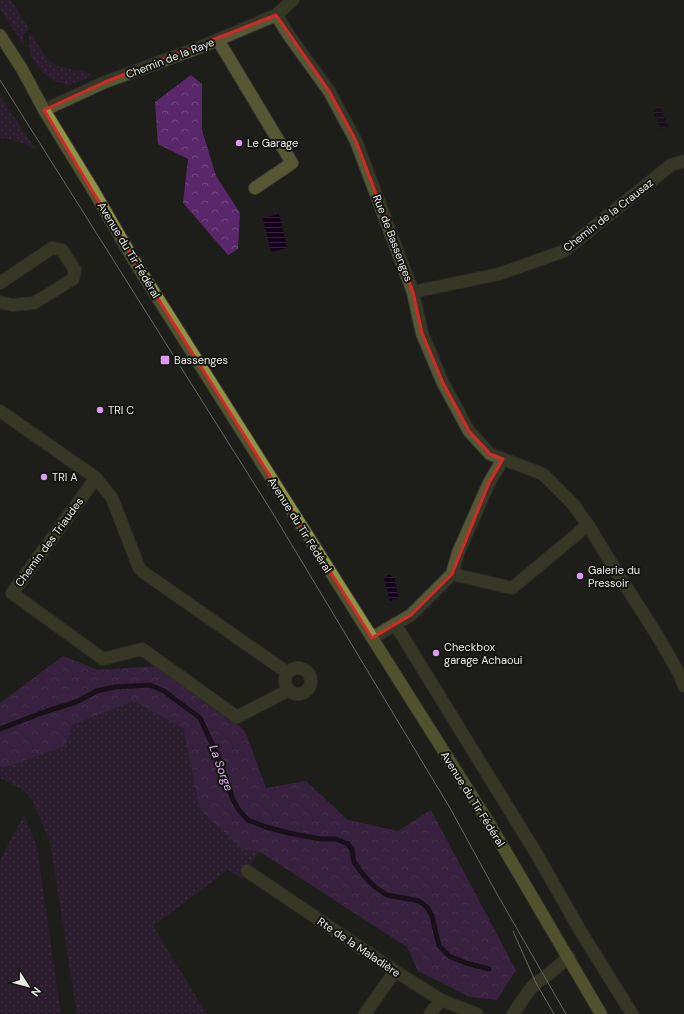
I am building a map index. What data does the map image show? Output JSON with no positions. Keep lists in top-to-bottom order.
{
  "streets": {
    "main road": ["Avenue du Tir Fédéral"],
    "street": [
      "Chemin de la Raye",
      "Chemin de la Crausaz",
      "Rue de Bassenges",
      "Chemin des Triaudes",
      "Rte de la Maladière"
    ]
  },
  "crossings": [
    ["Chemin de la Raye", "Rue de Bassenges"],
    ["Chemin de la Raye", "Avenue du Tir Fédéral"],
    ["Chemin de la Crausaz", "Rue de Bassenges"]
  ],
  "water": ["La Sorge"],
  "places": {
    "other": [
      "Le Garage",
      "TRI C",
      "TRI A",
      "Galerie du Pressoir",
      "Checkbox garage Achaoui"
    ],
    "transit": ["Bassenges"]
  },
  "north": "bottom right"
}
